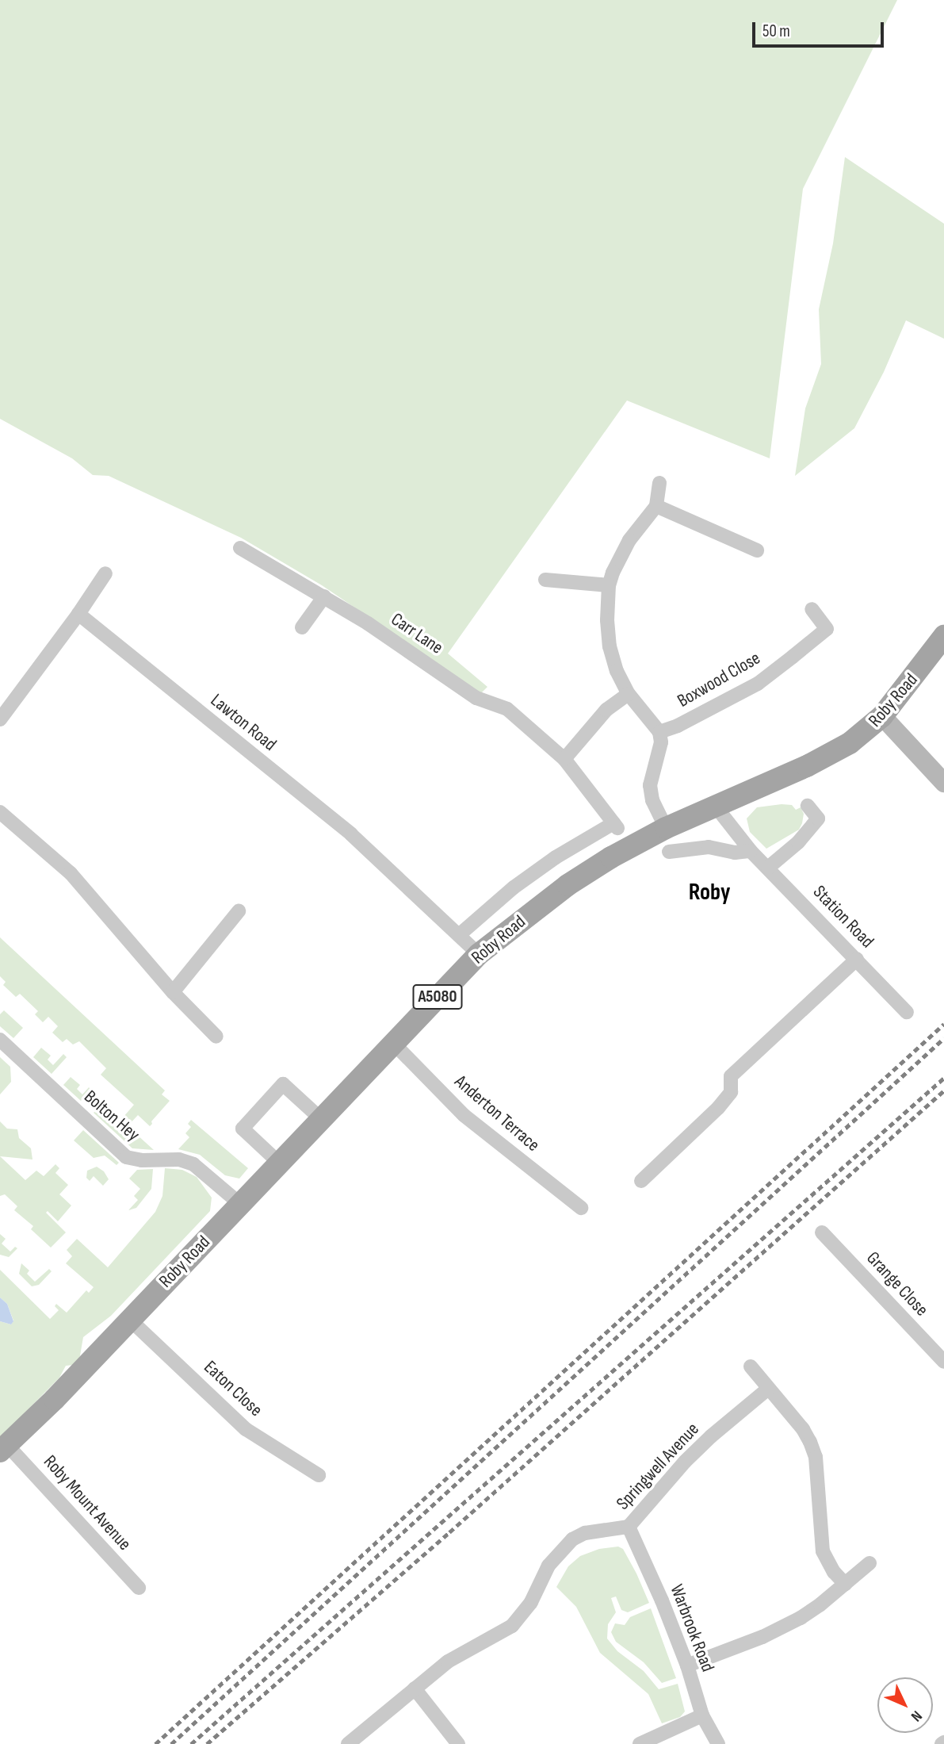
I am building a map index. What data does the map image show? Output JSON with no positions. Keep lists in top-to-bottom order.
{
  "streets": {
    "main road": ["Roby Road", "A5080"],
    "street": [
      "Carr Lane",
      "Boxwood Close",
      "Lawton Road",
      "Station Road",
      "Anderton Terrace",
      "Bolton Hey",
      "Grange Close",
      "Eaton Close",
      "Springwell Avenue",
      "Roby Mount Avenue",
      "Warbrook Road"
    ]
  },
  "crossings": [
    ["Carr Lane", "Lawton Road"],
    ["Roby Road", "Lawton Road"],
    ["Roby Road", "Station Road"],
    ["Roby Road", "Anderton Terrace"],
    ["Roby Road", "Bolton Hey"],
    ["Roby Road", "Eaton Close"],
    ["Roby Road", "Roby Mount Avenue"],
    ["Springwell Avenue", "Warbrook Road"]
  ],
  "districts": ["Roby"],
  "scale_bar": "50 m",
  "north": "bottom right"
}
